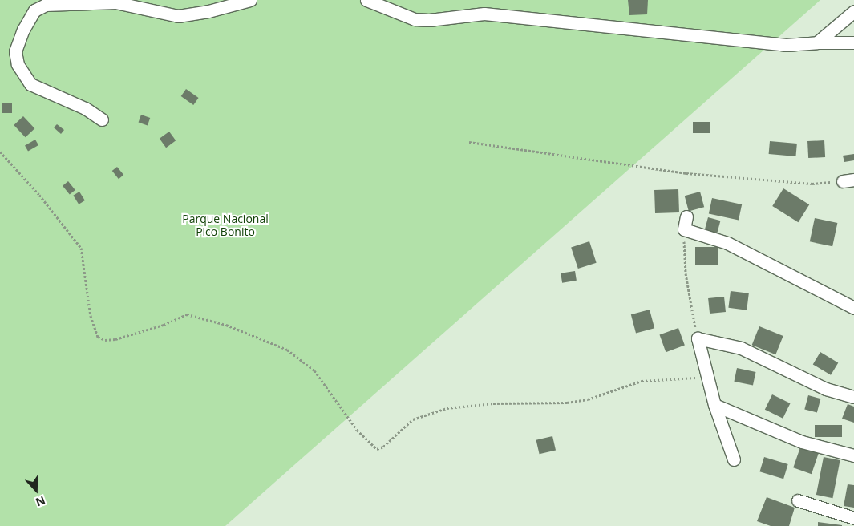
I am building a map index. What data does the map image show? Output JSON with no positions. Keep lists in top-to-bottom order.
{
  "parks": ["Parque Nacional Pico Bonito"],
  "north": "bottom"
}
